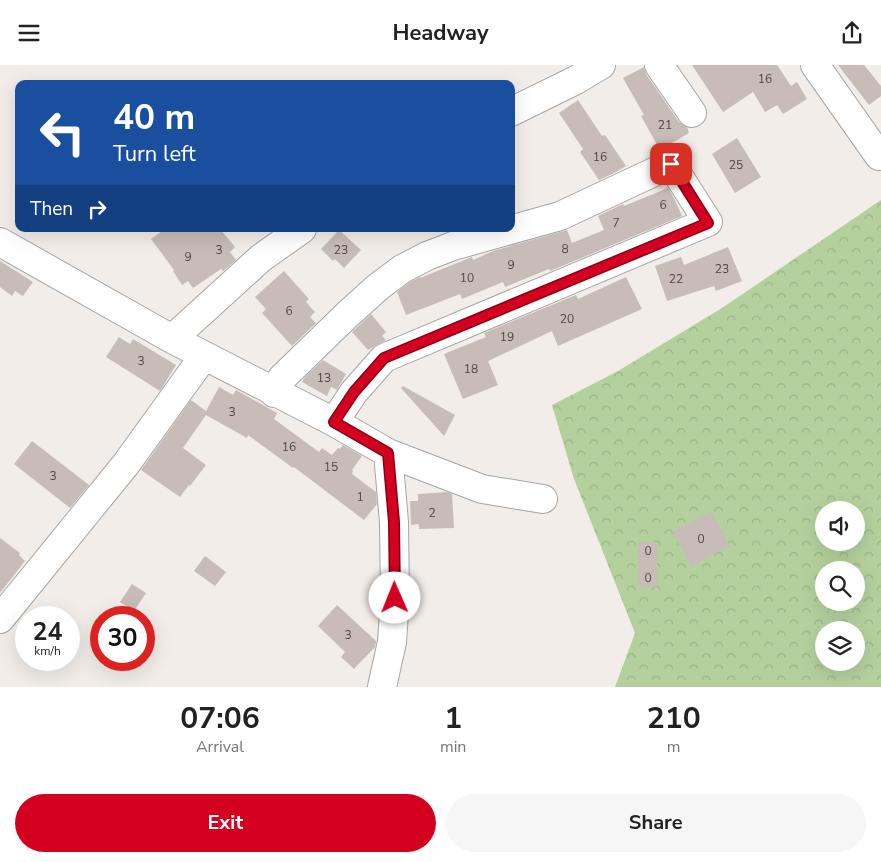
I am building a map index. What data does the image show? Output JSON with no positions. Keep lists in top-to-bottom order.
{
  "house_numbers": [
    "16",
    "21",
    "16",
    "25",
    "6",
    "7",
    "8",
    "3",
    "23",
    "9",
    "9",
    "23",
    "10",
    "22",
    "6",
    "20",
    "19",
    "3",
    "18",
    "13",
    "3",
    "16",
    "15",
    "3",
    "1",
    "2",
    "0",
    "0",
    "0",
    "3"
  ],
  "page": {
    "header": "Headway",
    "turn": ["40 m", "Turn left"],
    "then": "Then",
    "speed": "24 km/h",
    "limit": "30",
    "eta": [
      "07:06",
      "Arrival",
      "1",
      "min",
      "210",
      "m"
    ],
    "buttons": ["Exit", "Share"]
  }
}
